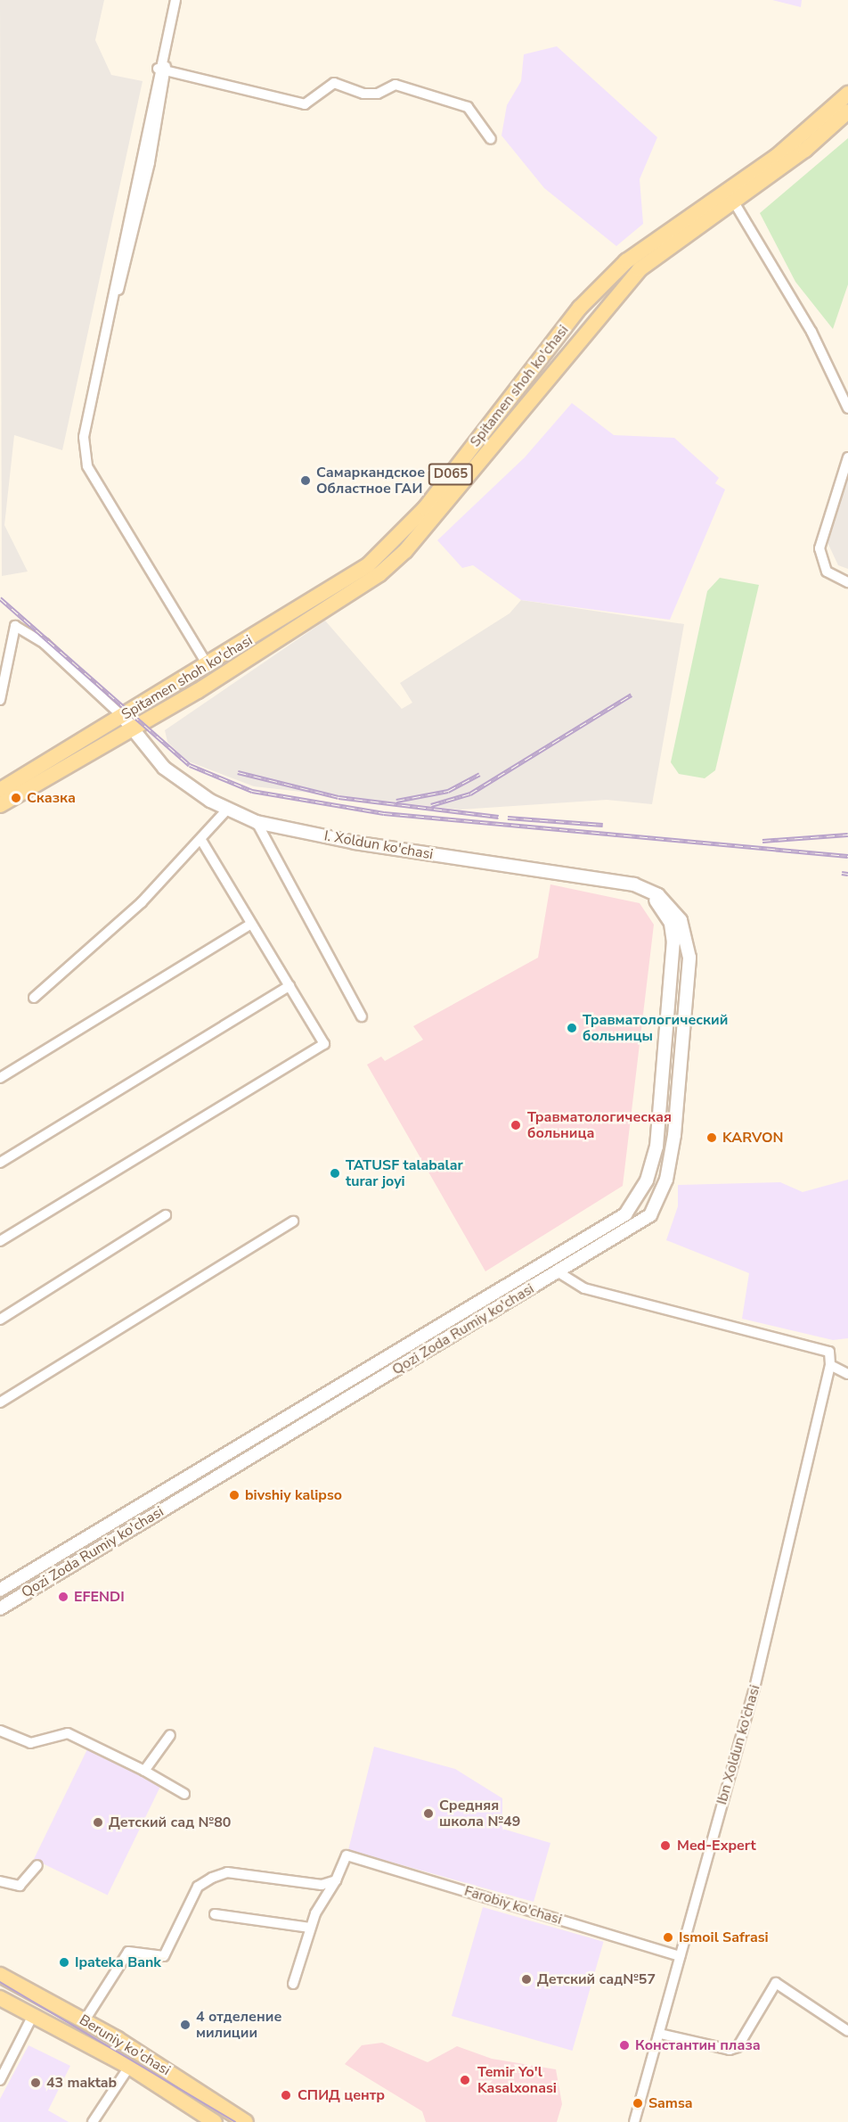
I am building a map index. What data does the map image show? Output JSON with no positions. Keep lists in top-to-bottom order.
{
  "streets": {
    "main road": ["Spitamen shoh ko'chasi", "D065", "Beruniy ko'chasi"],
    "street": [
      "I. Xoldun ko'chasi",
      "Qozi Zoda Rumiy ko'chasi",
      "Ibn Xoldun ko'chasi",
      "Farobiy ko'chasi"
    ]
  },
  "crossings": [
    ["Spitamen shoh ko'chasi", "I. Xoldun ko'chasi"],
    ["I. Xoldun ko'chasi", "Qozi Zoda Rumiy ko'chasi"],
    ["Ibn Xoldun ko'chasi", "Farobiy ko'chasi"]
  ],
  "places": [
    "Самаркандское Областное ГАИ",
    "Сказка",
    "Травматологический больницы",
    "Травматологическая больница",
    "KARVON",
    "TATUSF talabalar turar joyi",
    "bivshiy kalipso",
    "EFENDI",
    "Средняя школа №49",
    "Детский сад №80",
    "Med-Expert",
    "Ismoil Safrasi",
    "Ipateka Bank",
    "Детский сад№57",
    "4 отделение милиции",
    "Константин плаза",
    "Temir Yo'l Kasalxonasi",
    "43 maktab",
    "СПИД центр",
    "Samsa"
  ]
}
